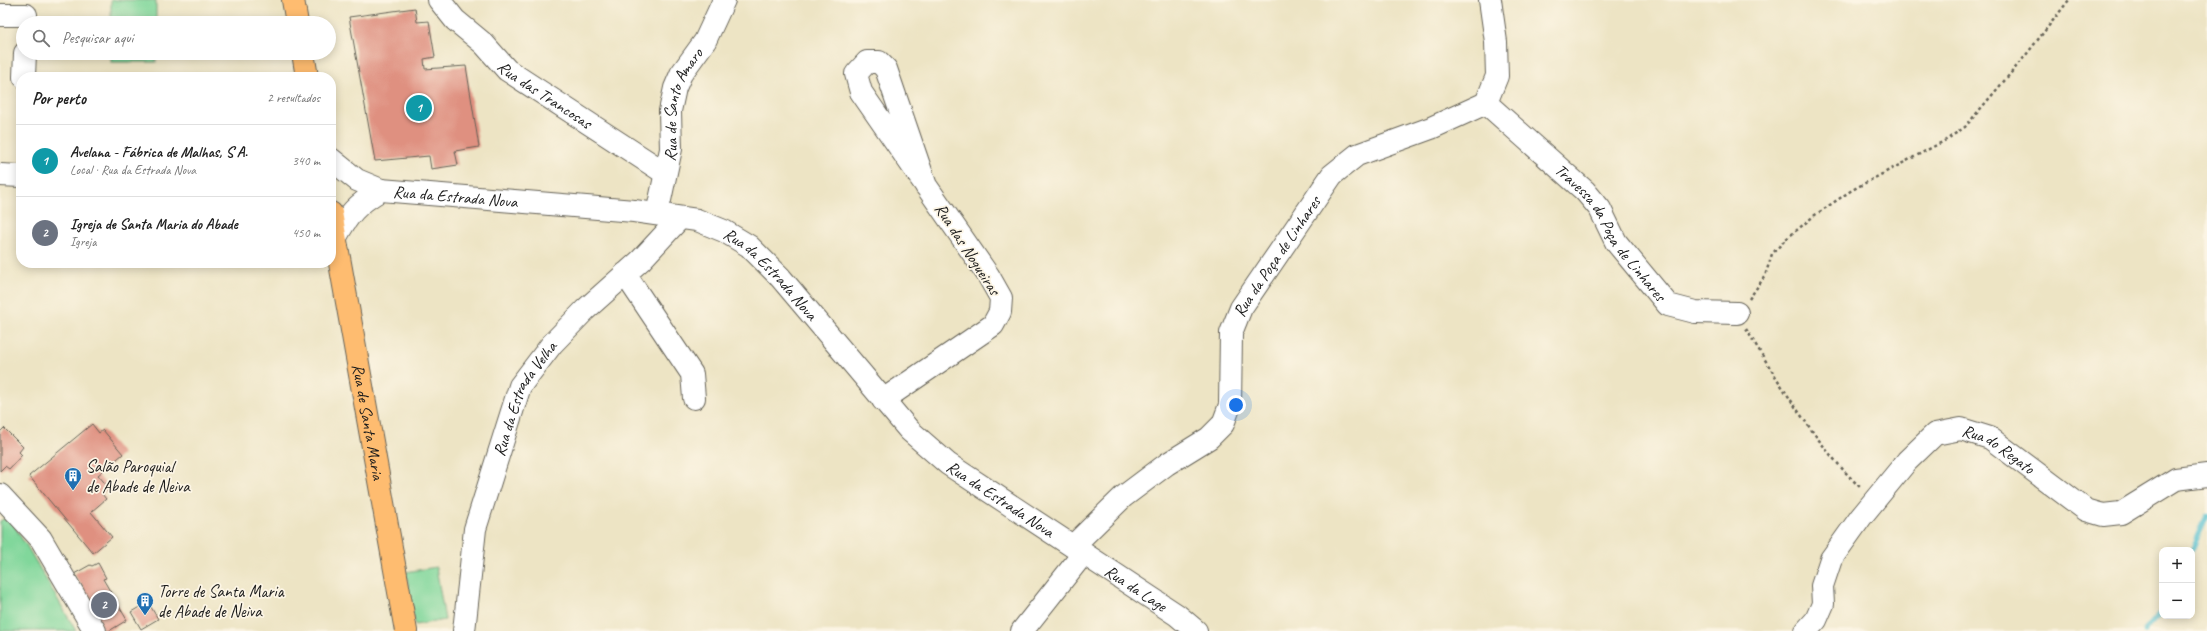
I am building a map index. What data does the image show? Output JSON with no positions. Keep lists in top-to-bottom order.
{
  "streets": {
    "main road": ["Rua de Santa Maria"],
    "street": [
      "Rua das Trancosas",
      "Rua de Santo Amaro",
      "Rua da Estrada Nova",
      "Travessa da Poça de Linhares",
      "Rua das Nogueiras",
      "Rua da Poça de Linhares",
      "Rua da Estrada Velha",
      "Rua do Regato",
      "Rua da Lage"
    ]
  },
  "crossings": [
    ["Rua das Trancosas", "Rua de Santo Amaro"],
    ["Rua de Santo Amaro", "Rua da Estrada Nova"],
    ["Rua da Estrada Nova", "Rua das Nogueiras"],
    ["Rua da Estrada Nova", "Rua da Poça de Linhares"],
    ["Rua da Estrada Nova", "Rua da Estrada Velha"],
    ["Rua da Estrada Nova", "Rua da Lage"],
    ["Travessa da Poça de Linhares", "Rua da Poça de Linhares"],
    ["Rua da Poça de Linhares", "Rua da Lage"]
  ],
  "places": {
    "building": ["Salão Paroquial de Abade de Neiva", "Torre de Santa Maria de Abade de Neiva"]
  },
  "page": {
    "search": "Pesquisar aqui",
    "heading": ["Por perto", "2 resultados"],
    "pins": ["1", "2"],
    "list": [
      {
        "mark": "1",
        "name": "Avelana - Fábrica de Malhas, S A.",
        "note": "Local · Rua da Estrada Nova",
        "value": "340 m"
      },
      {
        "mark": "2",
        "name": "Igreja de Santa Maria do Abade",
        "note": "Igreja",
        "value": "450 m"
      }
    ],
    "map_buttons": ["+", "−"]
  }
}
